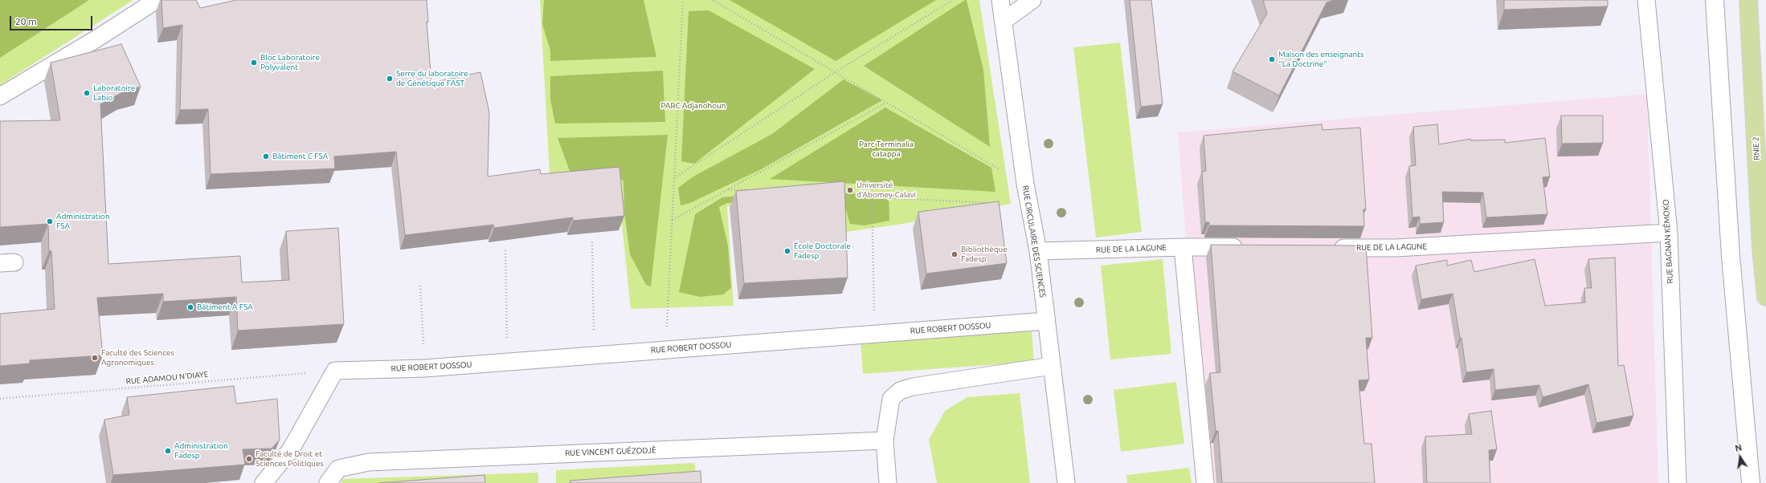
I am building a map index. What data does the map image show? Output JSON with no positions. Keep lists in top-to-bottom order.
{
  "streets": {
    "highway": ["RNIE 2"],
    "lane": [
      "RUE CIRCULAIRE DES SCIENCES",
      "RUE BAGNAN KÉMOKO",
      "RUE DE LA LAGUNE",
      "RUE ROBERT DOSSOU",
      "RUE VINCENT GUÉZODJÈ"
    ],
    "path": ["RUE ADAMOU N'DIAYE"]
  },
  "crossings": [
    ["RUE CIRCULAIRE DES SCIENCES", "RUE DE LA LAGUNE"],
    ["RUE CIRCULAIRE DES SCIENCES", "RUE ROBERT DOSSOU"],
    ["RUE BAGNAN KÉMOKO", "RUE DE LA LAGUNE"],
    ["RUE ROBERT DOSSOU", "RUE ADAMOU N'DIAYE"]
  ],
  "parks": ["PARC Adjanohoun", "Parc Terminalia catappa"],
  "places": [
    "Maison des enseignants ''La Doctrine''",
    "Bloc Laboratoire Polyvalent",
    "Serre du laboratoire de Génétique FAST",
    "Laboratoire Labio",
    "Bâtiment C FSA",
    "Université d'Abomey-Calavi",
    "Administration FSA",
    "École Doctorale Fadesp",
    "Bibliothèque Fadesp",
    "Bâtiment A FSA",
    "Faculté des Sciences Agronomiques",
    "Administration Fadesp",
    "Faculté de Droit et Sciences Politiques"
  ],
  "scale_bar": "20 m",
  "north": "top"
}
